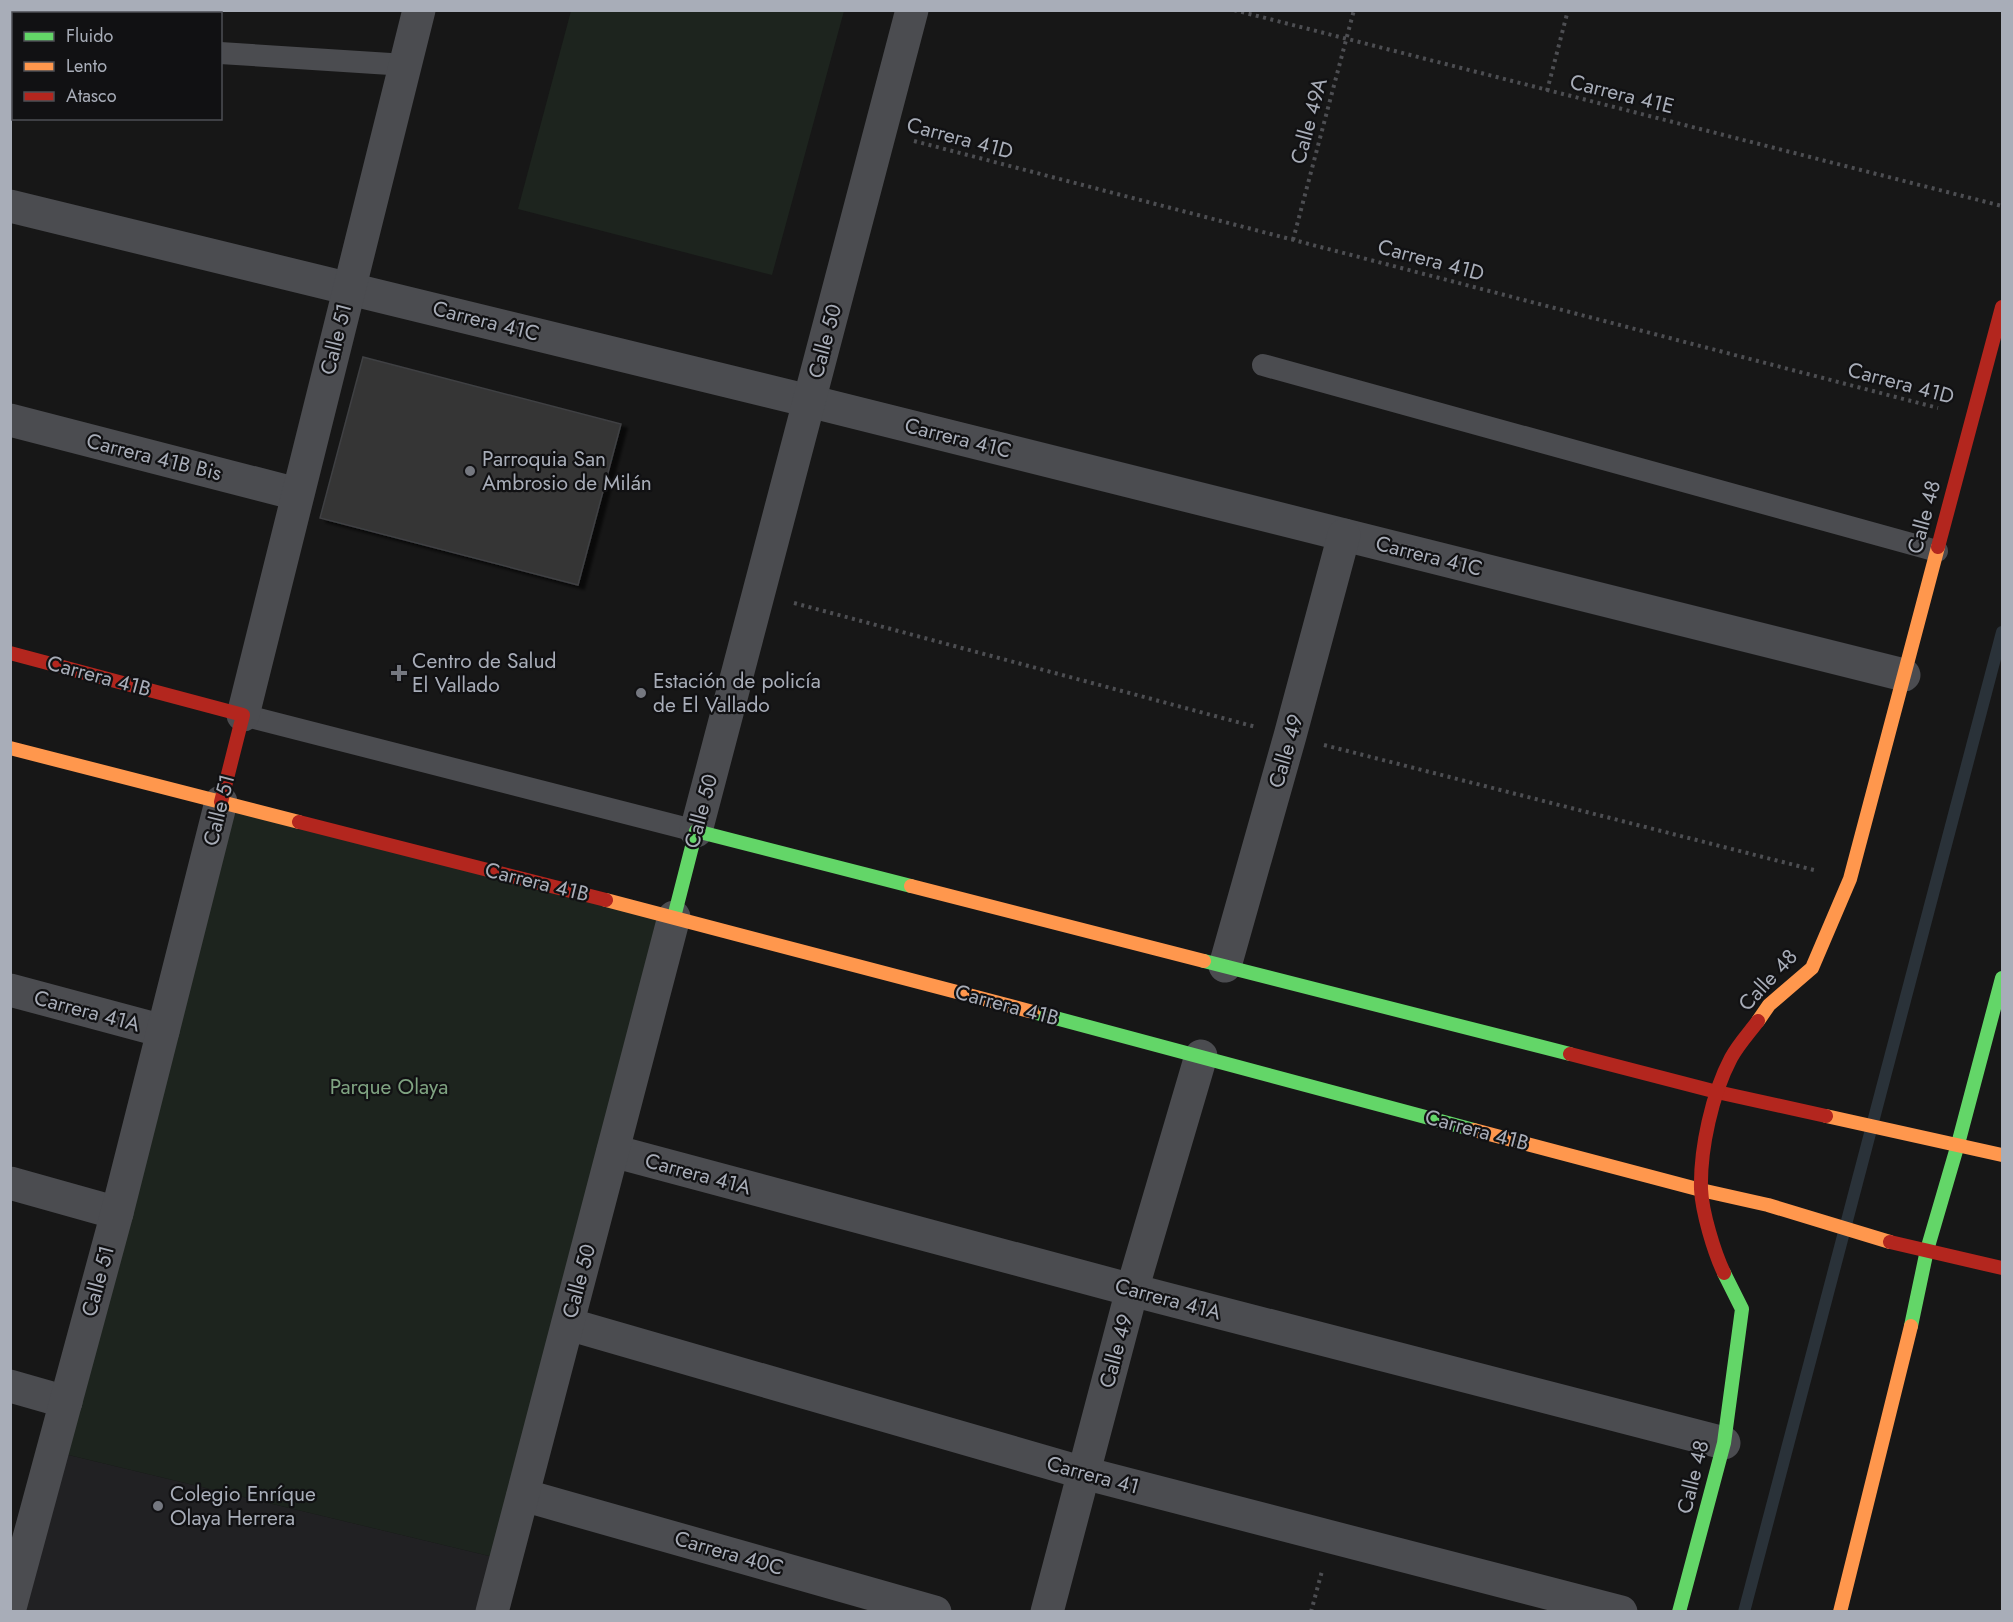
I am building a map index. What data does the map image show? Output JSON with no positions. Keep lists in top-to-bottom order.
{
  "streets": {
    "street": [
      "Carrera 41C",
      "Calle 51",
      "Calle 50",
      "Carrera 41B Bis",
      "Calle 48",
      "Carrera 41B",
      "Calle 49",
      "Carrera 41A",
      "Carrera 41",
      "Carrera 40C"
    ],
    "path": ["Carrera 41E", "Calle 49A", "Carrera 41D"]
  },
  "crossings": [
    ["Carrera 41E", "Calle 49A"],
    ["Calle 49A", "Carrera 41D"],
    ["Carrera 41D", "Calle 50"],
    ["Carrera 41D", "Calle 48"],
    ["Carrera 41C", "Calle 51"],
    ["Carrera 41C", "Calle 50"],
    ["Carrera 41C", "Calle 48"],
    ["Carrera 41C", "Calle 49"],
    ["Calle 51", "Carrera 41B Bis"],
    ["Calle 51", "Carrera 41B"],
    ["Calle 51", "Carrera 41A"],
    ["Calle 50", "Carrera 41B"],
    ["Calle 50", "Carrera 41A"],
    ["Calle 50", "Carrera 41"],
    ["Calle 50", "Carrera 40C"],
    ["Calle 48", "Carrera 41B"],
    ["Calle 48", "Carrera 41A"],
    ["Carrera 41B", "Calle 49"],
    ["Calle 49", "Carrera 41A"],
    ["Calle 49", "Carrera 41"]
  ],
  "parks": ["Parque Olaya"],
  "places": {
    "other": ["Parroquia San Ambrosio de Milán", "Estación de policía de El Vallado", "Colegio Enríque Olaya Herrera"],
    "health": ["Centro de Salud El Vallado"]
  },
  "legend": ["Fluido", "Lento", "Atasco"]
}
